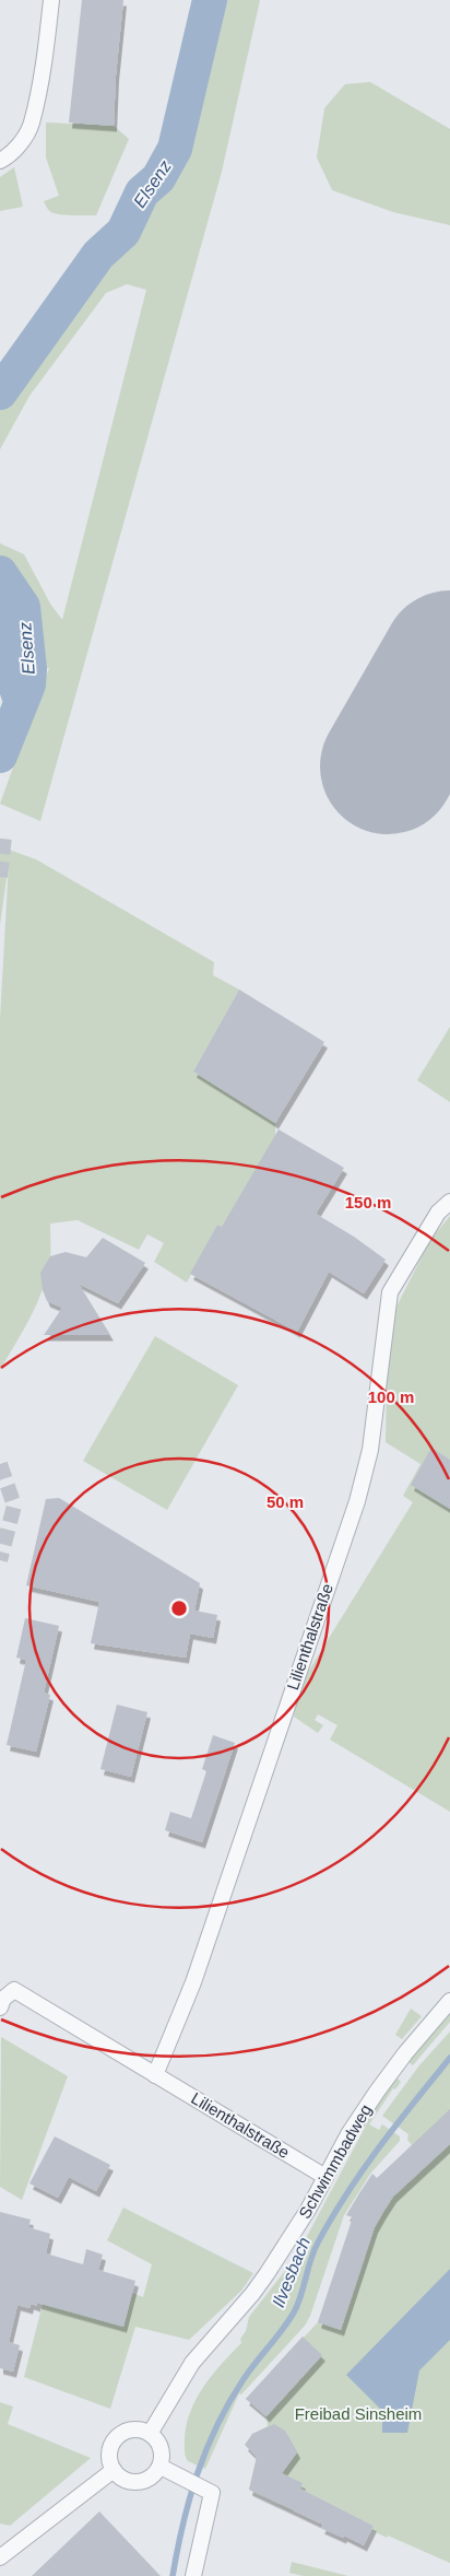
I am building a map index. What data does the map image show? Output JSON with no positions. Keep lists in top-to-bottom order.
{
  "streets": {
    "street": ["Lilienthalstraße", "Schwimmbadweg"]
  },
  "crossings": [
    ["Lilienthalstraße", "Schwimmbadweg"]
  ],
  "water": ["Elsenz", "Ilvesbach"],
  "parks": ["Freibad Sinsheim"],
  "rings": ["150 m", "100 m", "50 m"]
}
